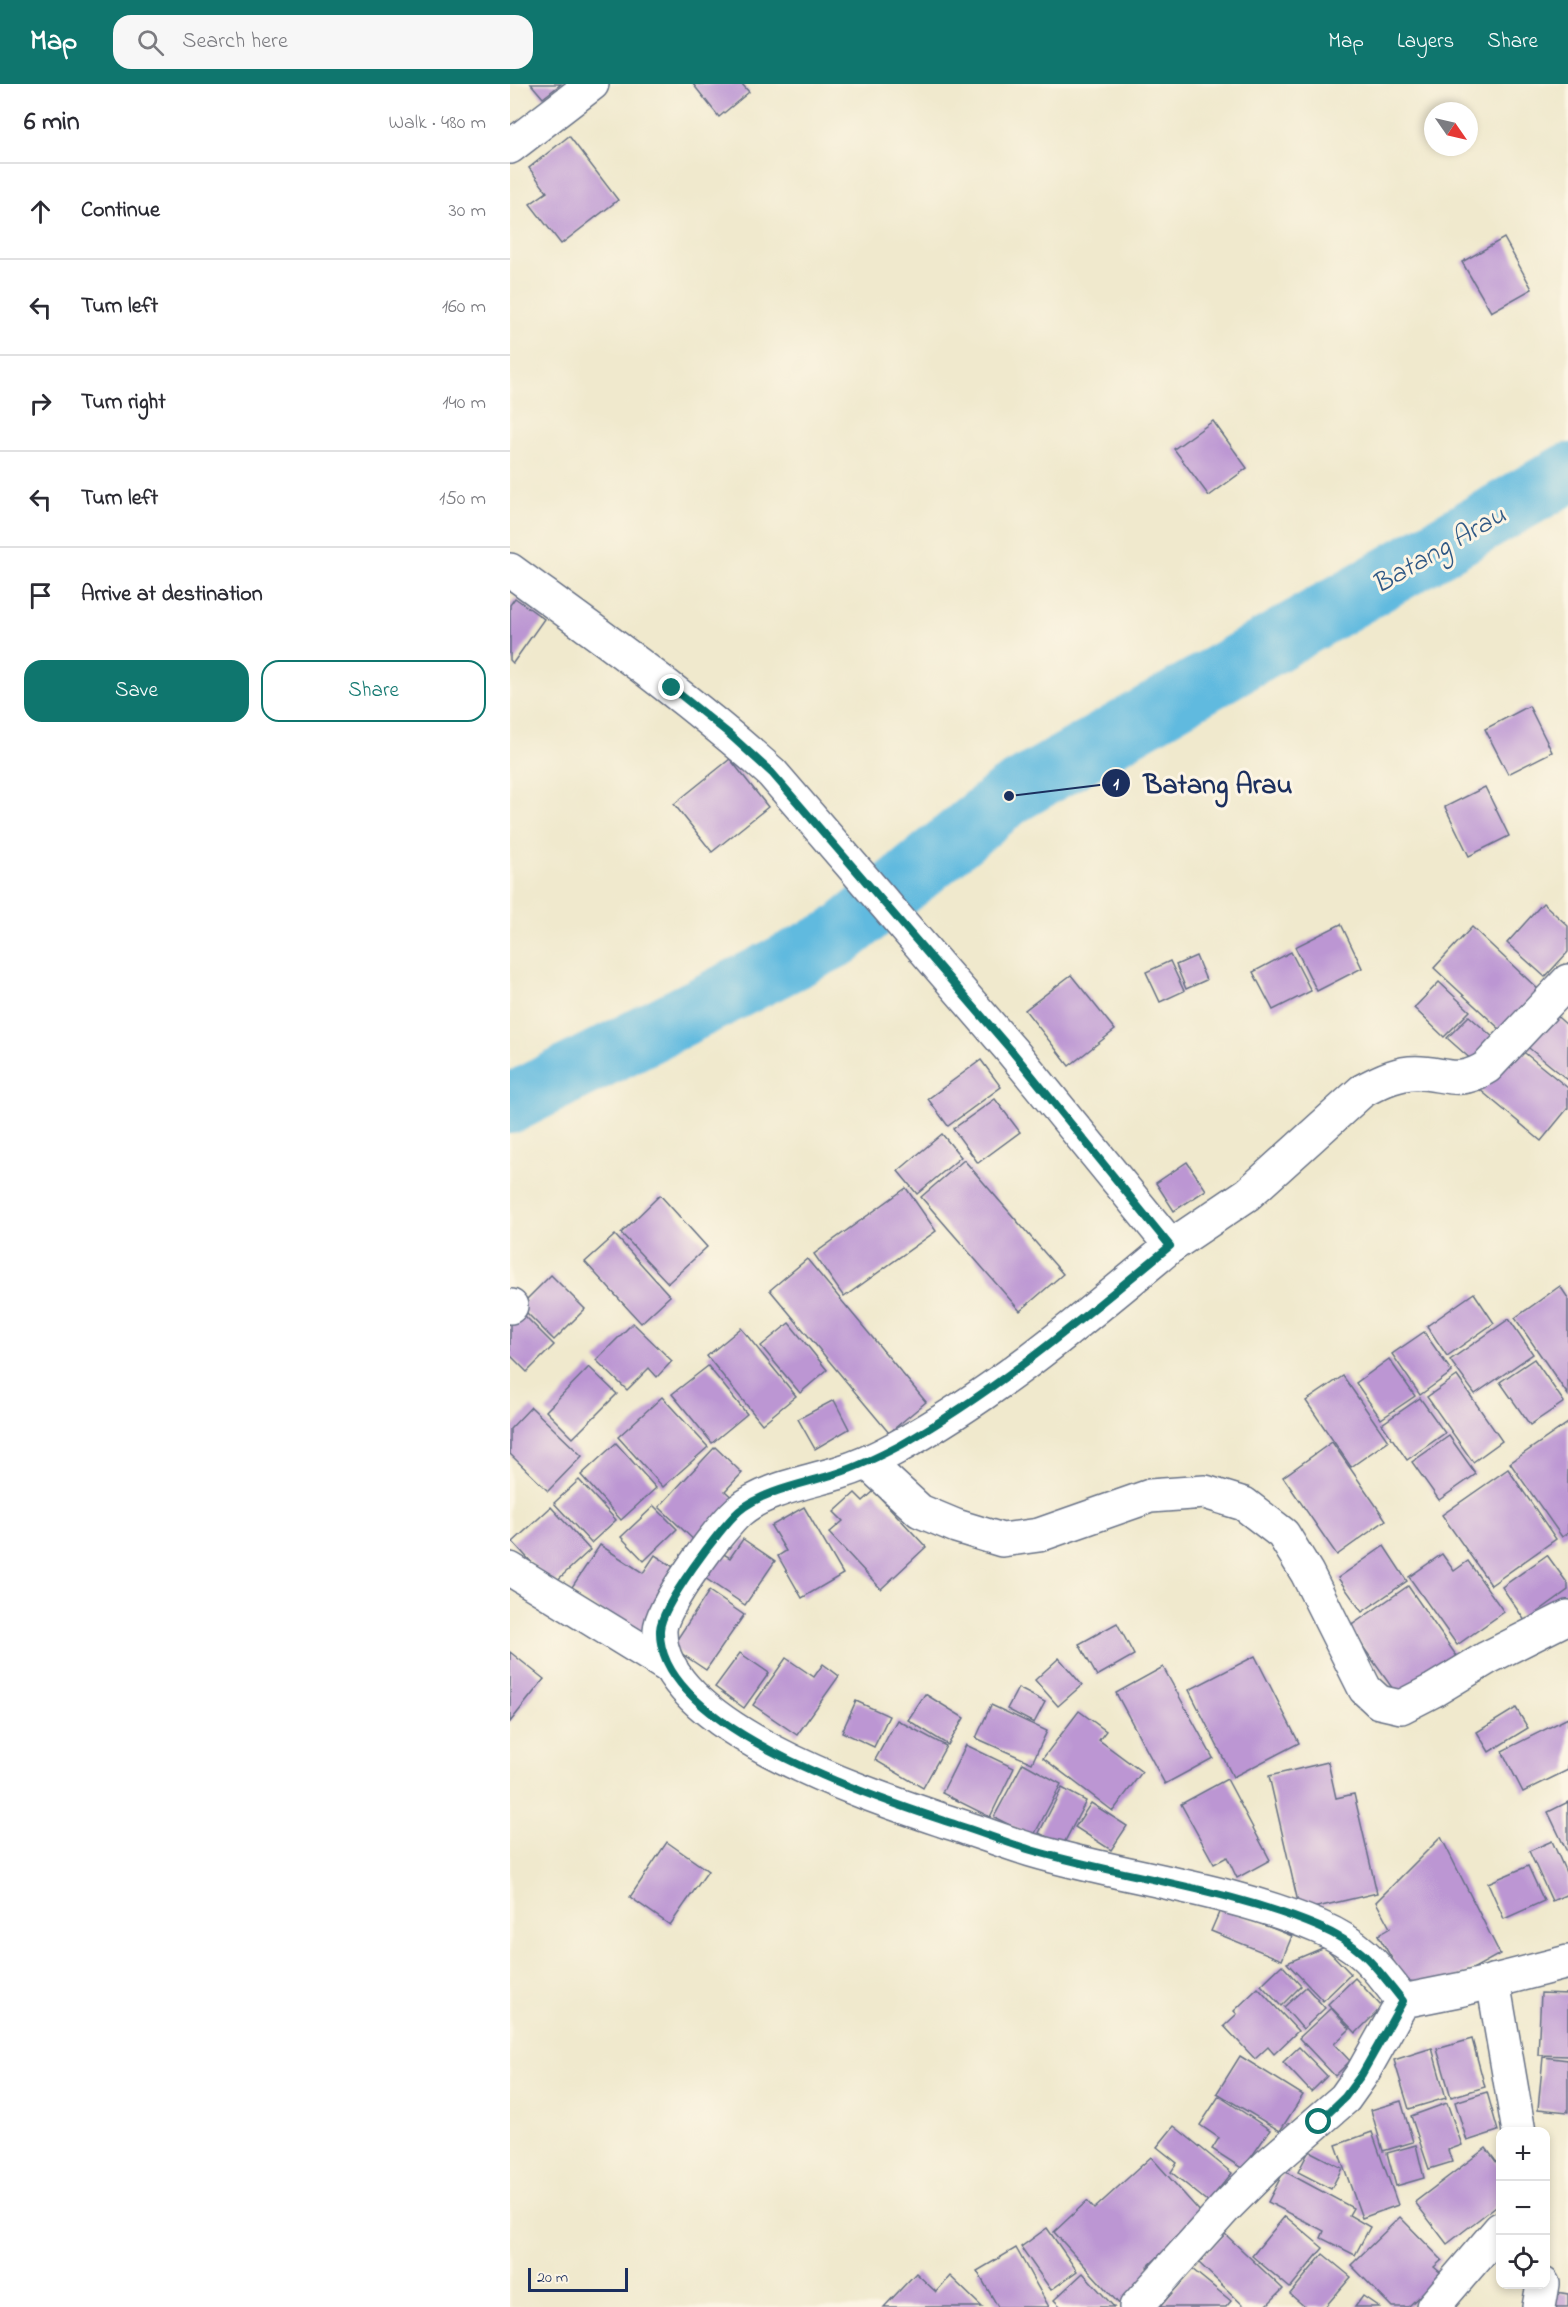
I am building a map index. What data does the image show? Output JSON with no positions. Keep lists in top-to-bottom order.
{
  "water": ["Batang Arau"],
  "places": ["Batang Arau"],
  "scale_bar": "20 m",
  "north": "bottom right",
  "page": {
    "header": "Map",
    "search": "Search here",
    "nav": ["Map", "Layers", "Share"],
    "heading": ["6 min", "Walk · 480 m"],
    "list": [
      ["Continue", "30 m"],
      ["Turn left", "160 m"],
      ["Turn right", "140 m"],
      ["Turn left", "150 m"],
      "Arrive at destination"
    ],
    "buttons": ["Save", "Share"],
    "map_buttons": ["+", "−"],
    "scale": "20 m"
  }
}
